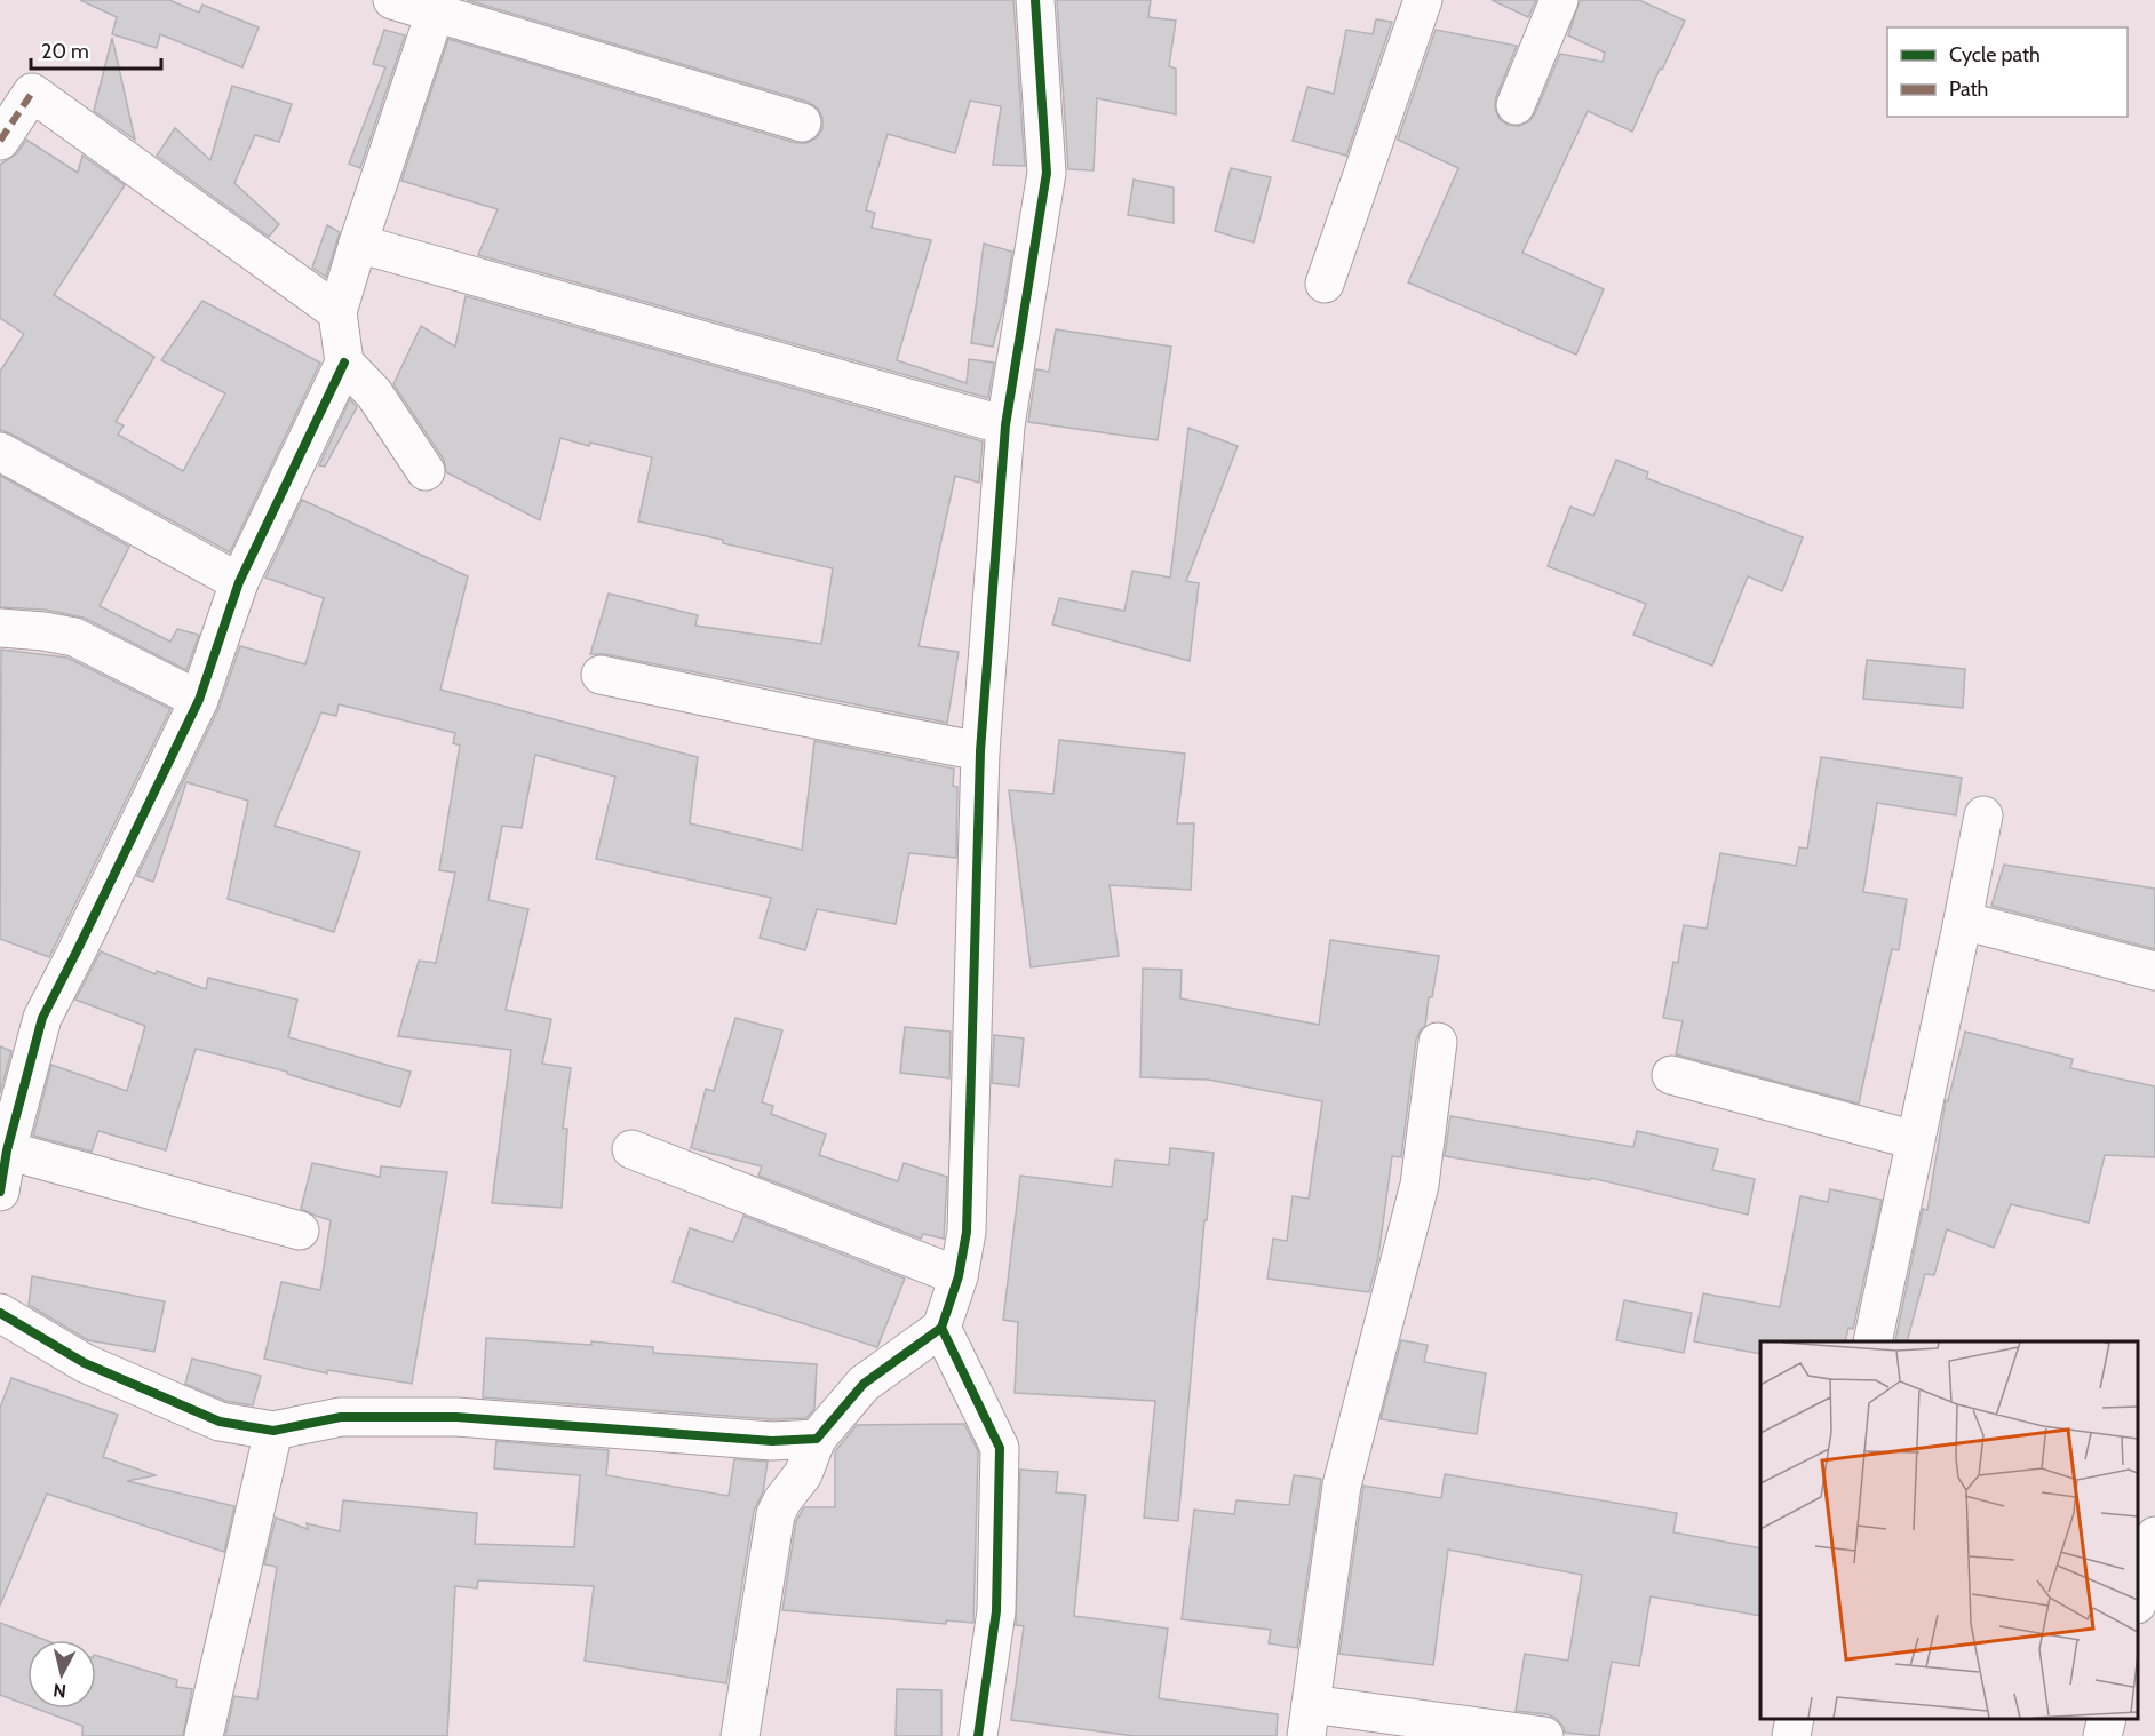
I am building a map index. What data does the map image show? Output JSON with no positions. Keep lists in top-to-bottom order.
{
  "legend": ["Cycle path", "Path"],
  "scale_bar": "20 m",
  "north": "bottom"
}
